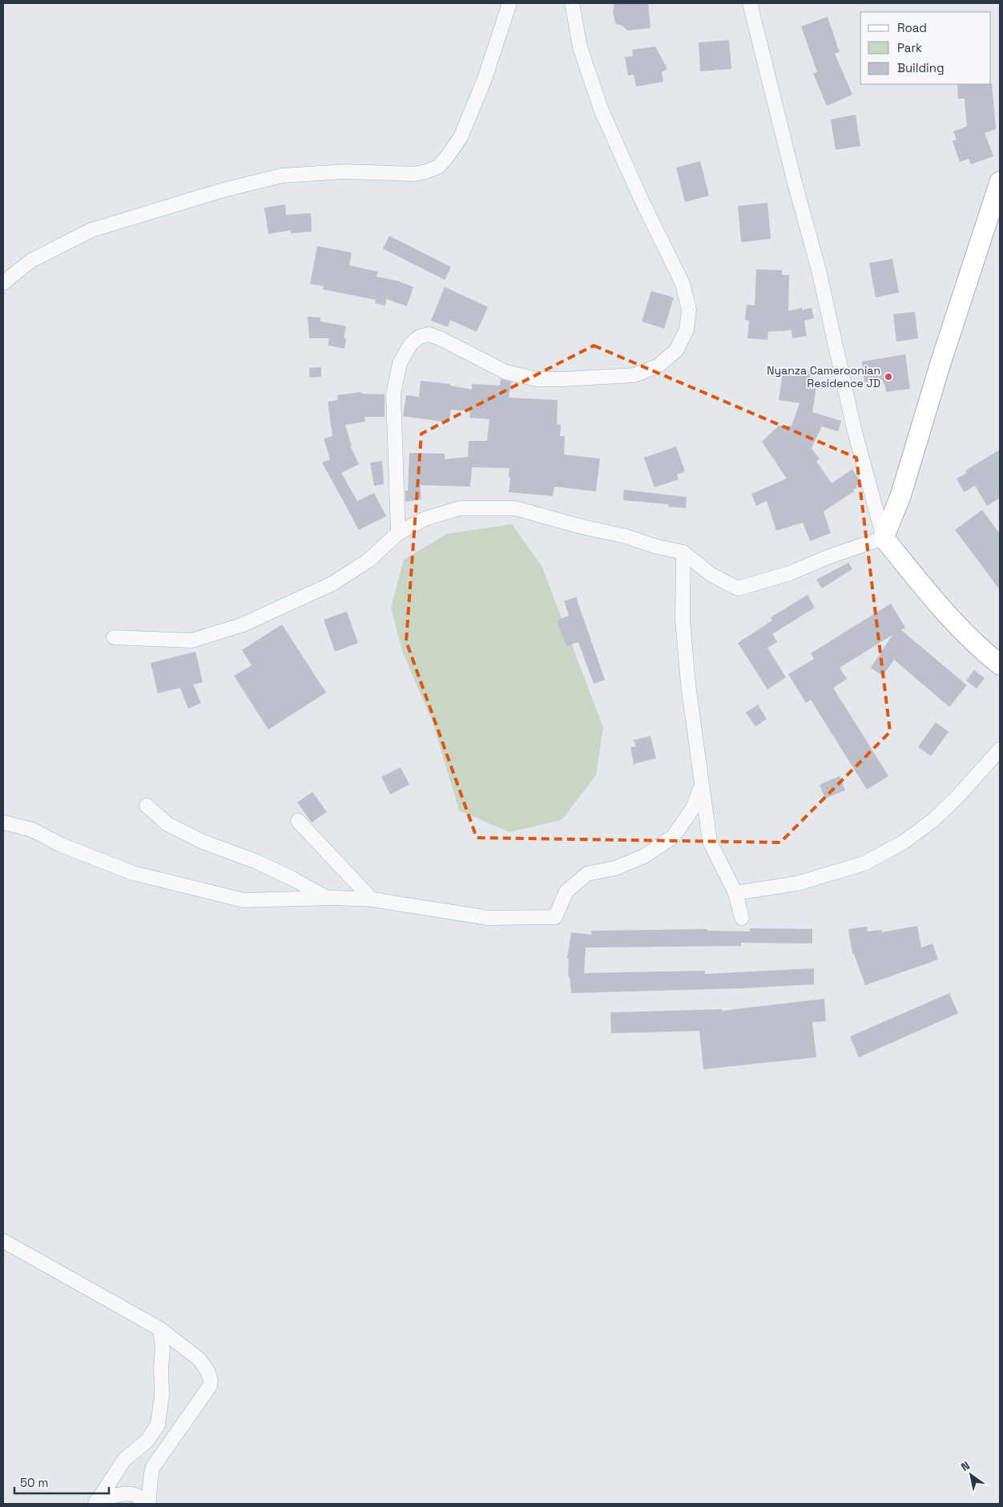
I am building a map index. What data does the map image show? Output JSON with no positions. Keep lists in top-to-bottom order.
{
  "places": ["Nyanza Cameroonian Residence JD"],
  "legend": ["Road", "Park", "Building"],
  "scale_bar": "50 m",
  "north": "top left"
}
